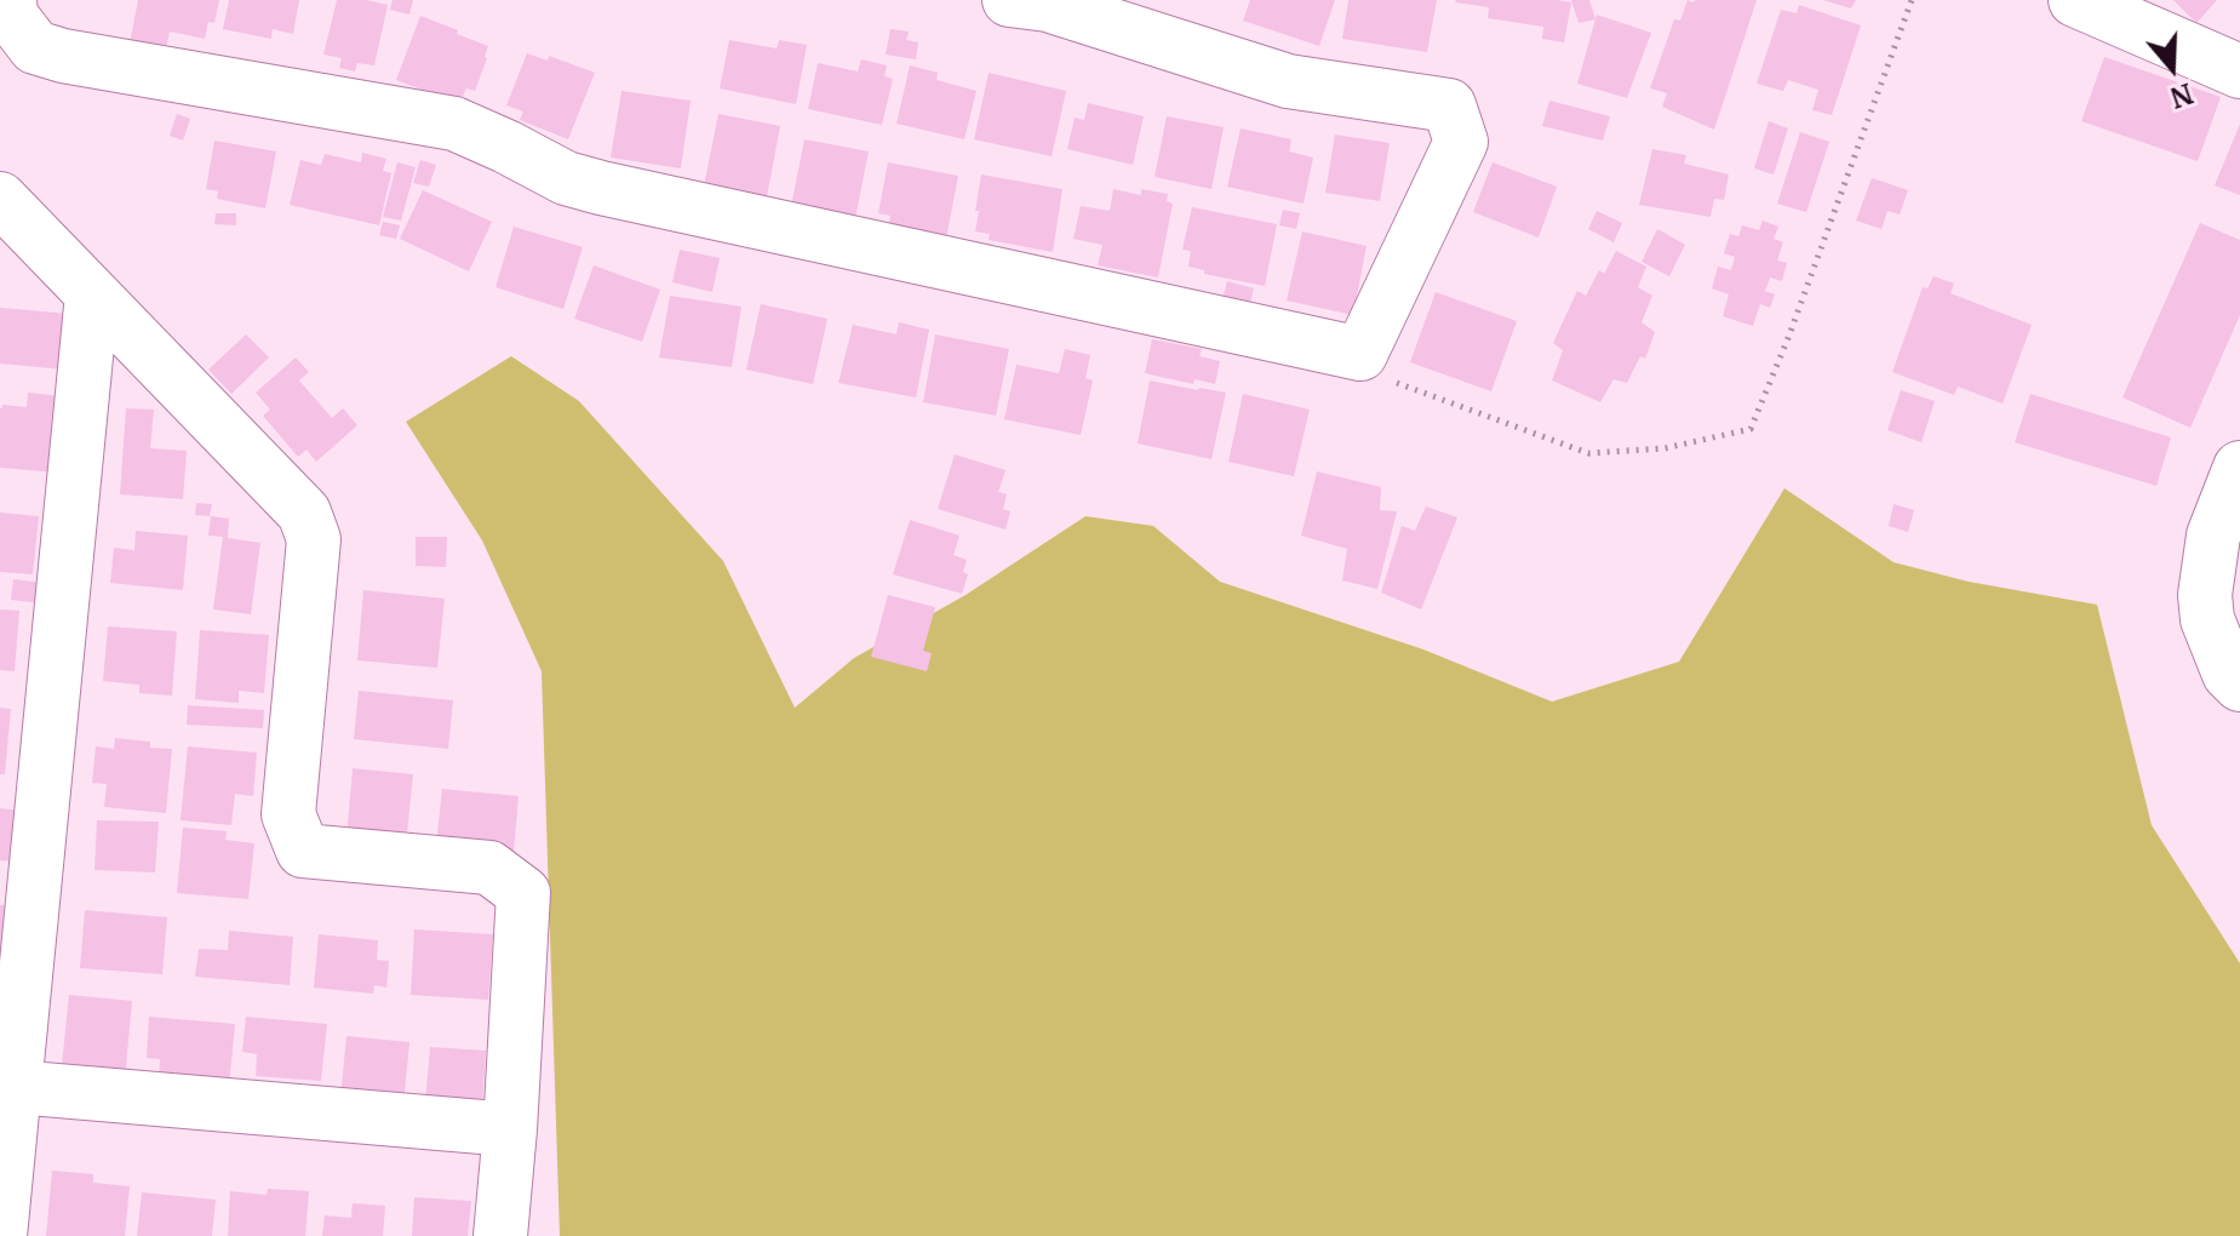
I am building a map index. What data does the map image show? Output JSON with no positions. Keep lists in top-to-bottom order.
{
  "north": "bottom"
}
